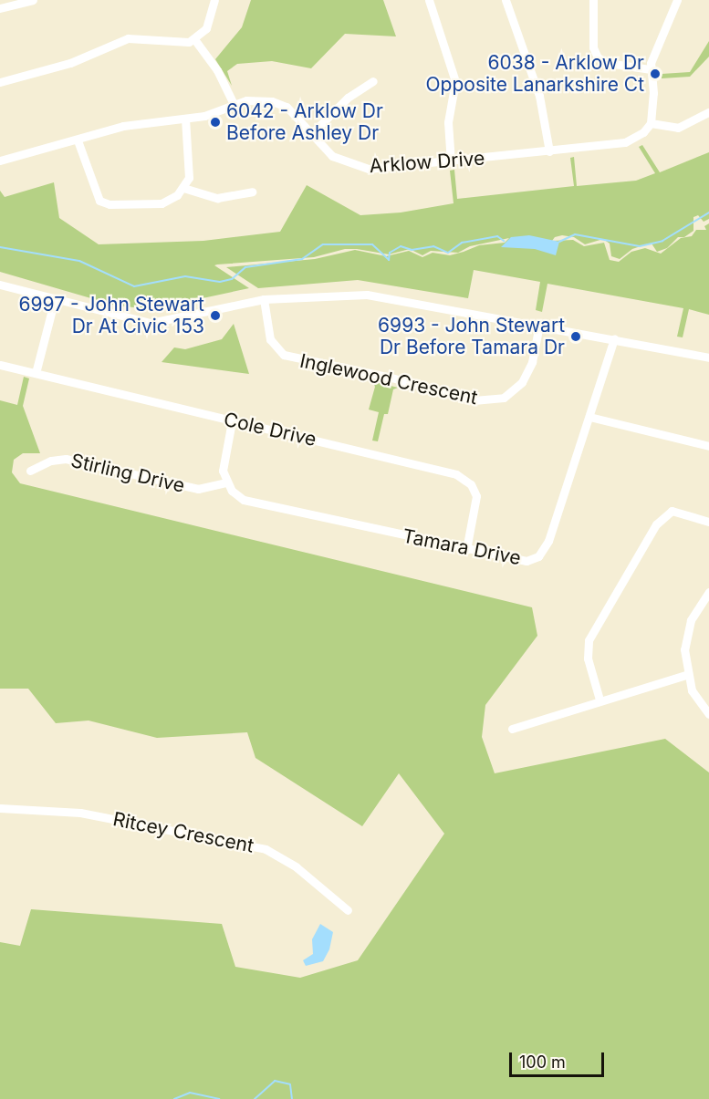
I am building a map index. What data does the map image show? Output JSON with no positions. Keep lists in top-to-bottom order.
{
  "streets": {
    "street": [
      "Arklow Drive",
      "Inglewood Crescent",
      "Cole Drive",
      "Stirling Drive",
      "Tamara Drive",
      "Ritcey Crescent"
    ]
  },
  "crossings": [
    ["Cole Drive", "Tamara Drive"],
    ["Stirling Drive", "Tamara Drive"]
  ],
  "places": [
    "6038 - Arklow Dr Opposite Lanarkshire Ct",
    "6042 - Arklow Dr Before Ashley Dr",
    "6997 - John Stewart Dr At Civic 153",
    "6993 - John Stewart Dr Before Tamara Dr"
  ],
  "scale_bar": "100 m"
}
